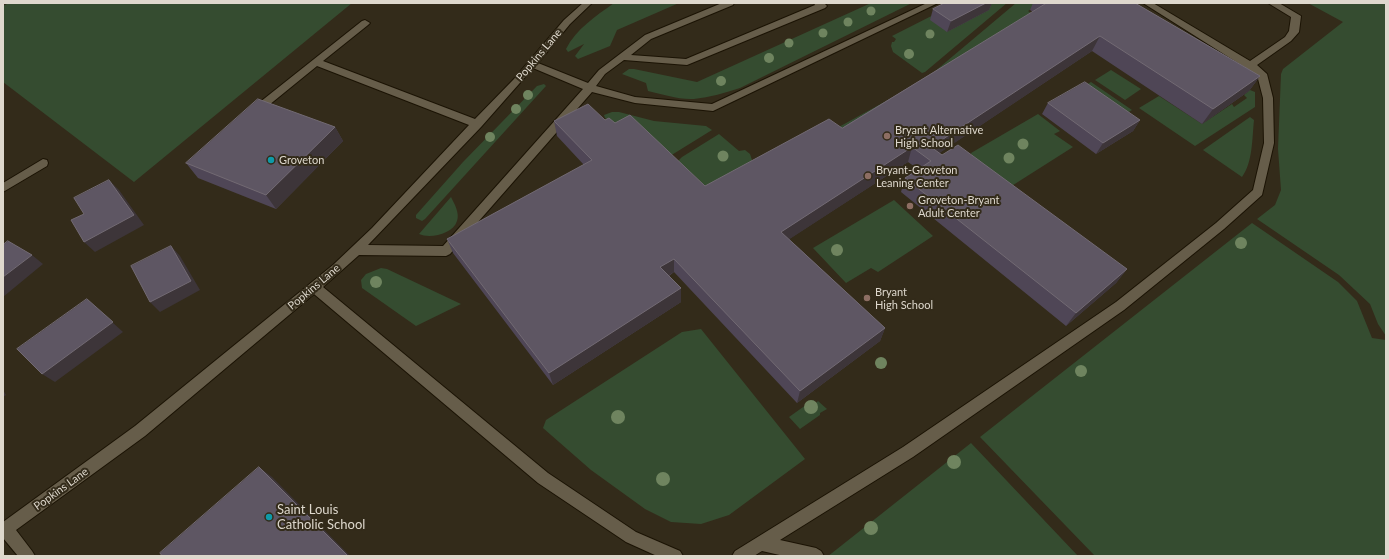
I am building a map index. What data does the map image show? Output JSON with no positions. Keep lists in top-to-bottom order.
{
  "streets": {
    "street": ["Popkins Lane"]
  },
  "places": [
    "Bryant Alternative High School",
    "Groveton",
    "Bryant-Groveton Leaning Center",
    "Groveton-Bryant Adult Center",
    "Bryant High School",
    "Saint Louis Catholic School"
  ]
}
